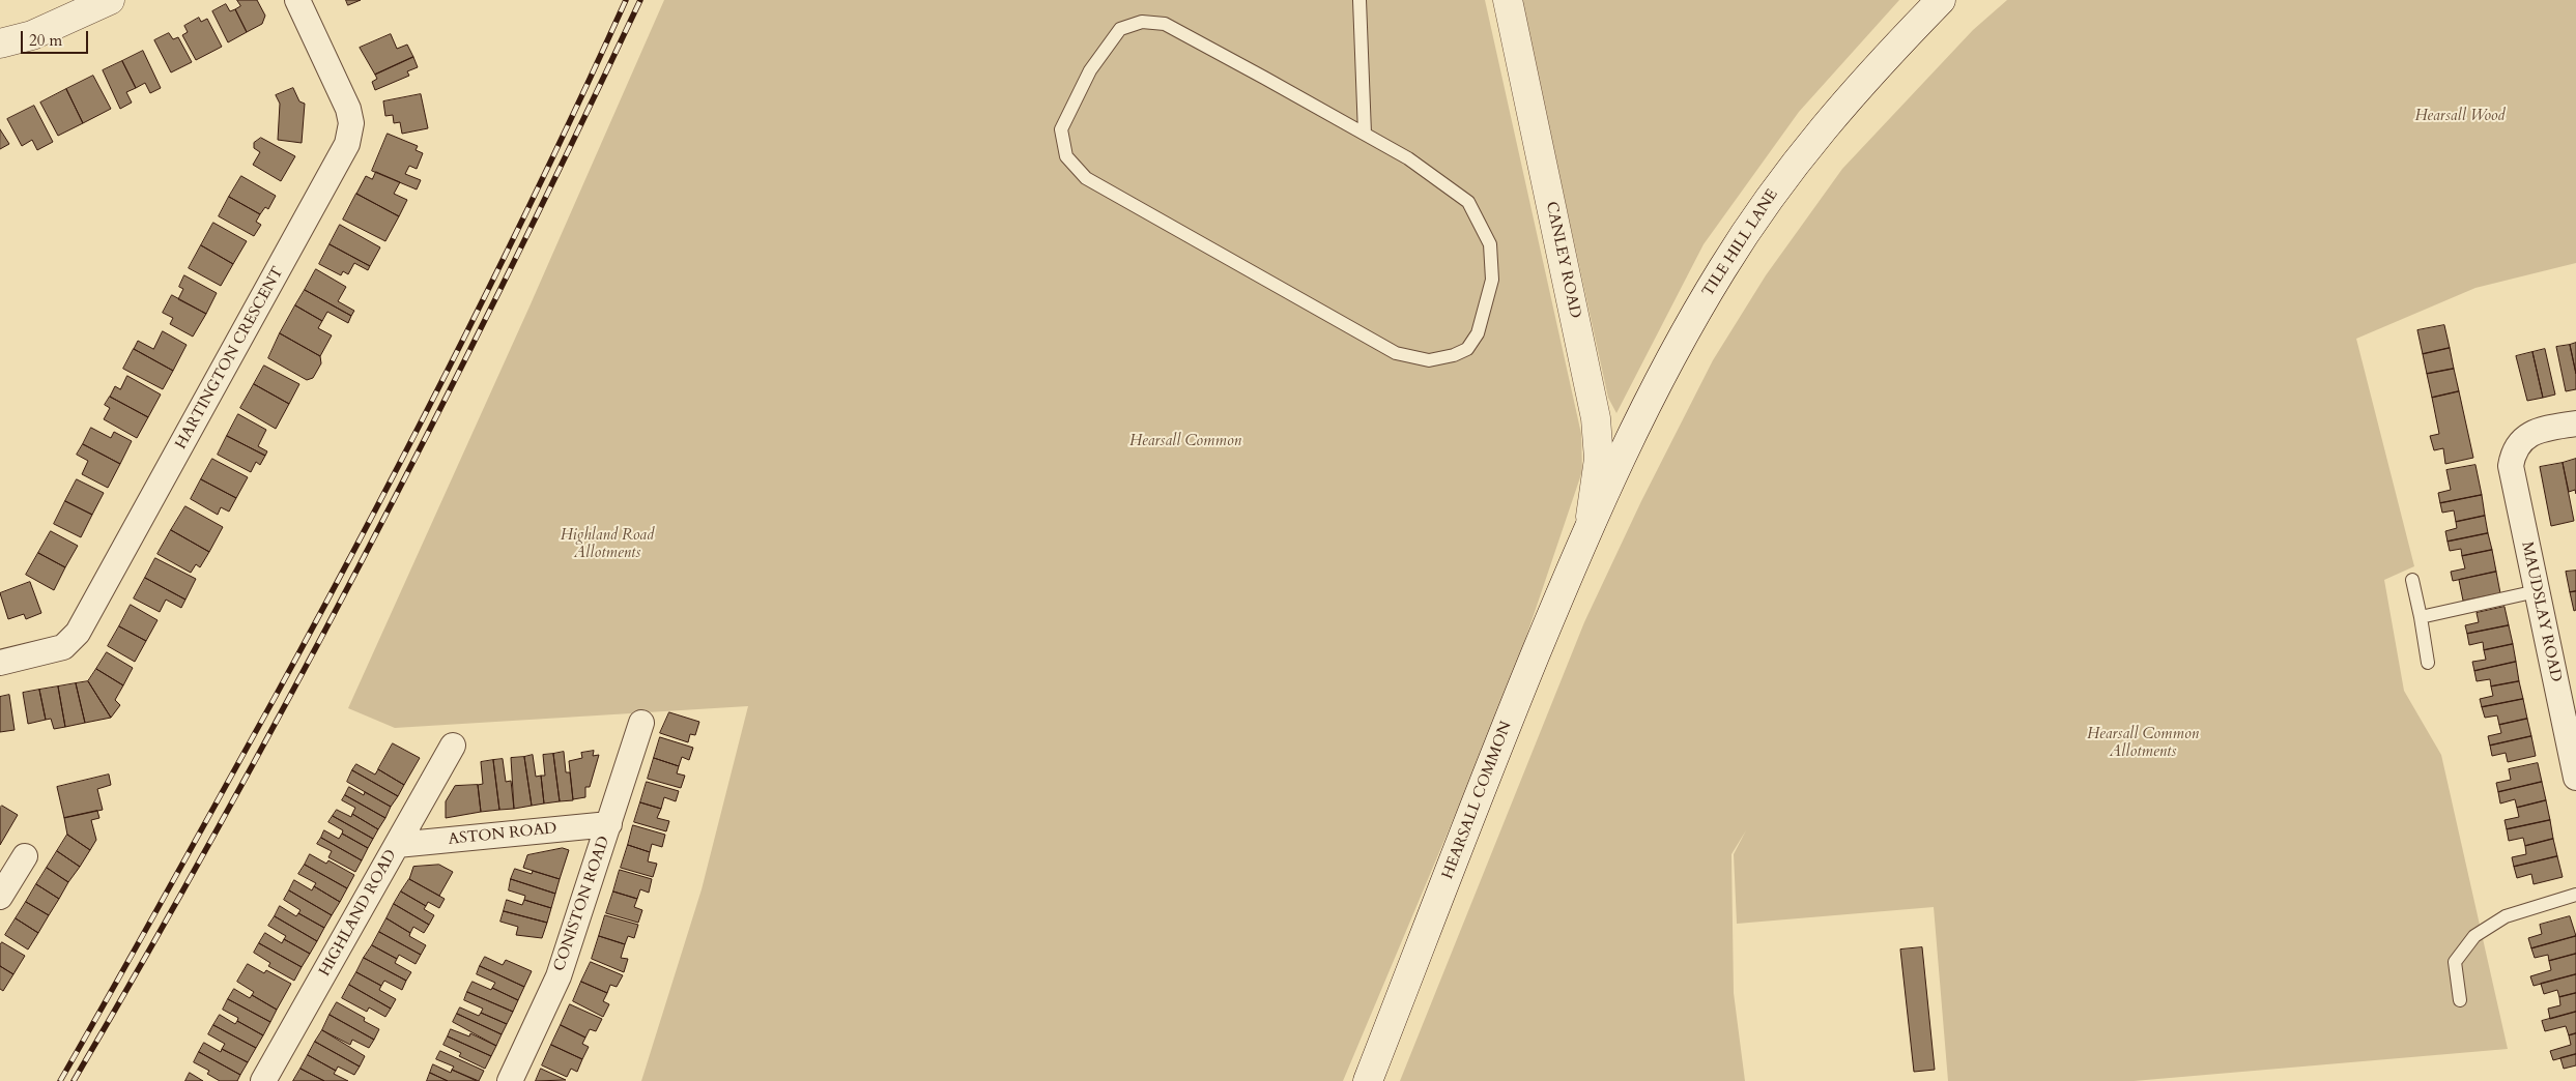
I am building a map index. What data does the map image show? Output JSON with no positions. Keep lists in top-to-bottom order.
{
  "streets": {
    "main road": ["TILE HILL LANE", "CANLEY ROAD", "HEARSALL COMMON"],
    "street": [
      "HARTINGTON CRESCENT",
      "MAUDSLAY ROAD",
      "ASTON ROAD",
      "CONISTON ROAD",
      "HIGHLAND ROAD"
    ]
  },
  "crossings": [
    ["TILE HILL LANE", "CANLEY ROAD"],
    ["TILE HILL LANE", "HEARSALL COMMON"],
    ["CANLEY ROAD", "HEARSALL COMMON"],
    ["ASTON ROAD", "CONISTON ROAD"],
    ["ASTON ROAD", "HIGHLAND ROAD"]
  ],
  "parks": [
    "Hearsall Wood",
    "Hearsall Common",
    "Highland Road Allotments",
    "Hearsall Common Allotments"
  ],
  "scale_bar": "20 m"
}
